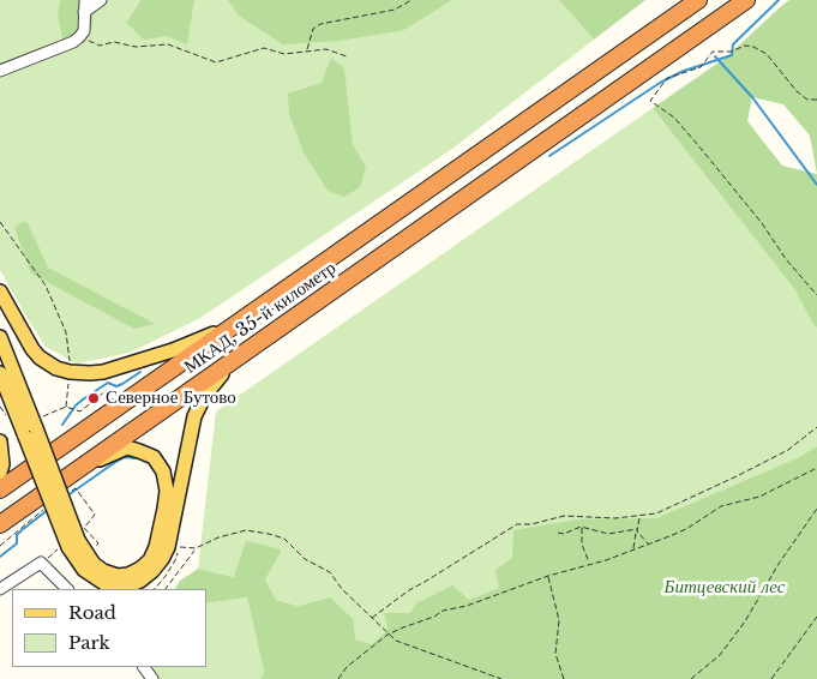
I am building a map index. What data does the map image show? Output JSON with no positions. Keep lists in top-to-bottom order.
{
  "streets": {
    "highway": ["МКАД, 35-й километр"]
  },
  "parks": ["Битцевский лес"],
  "places": ["Северное Бутово"],
  "legend": ["Road", "Park"]
}
